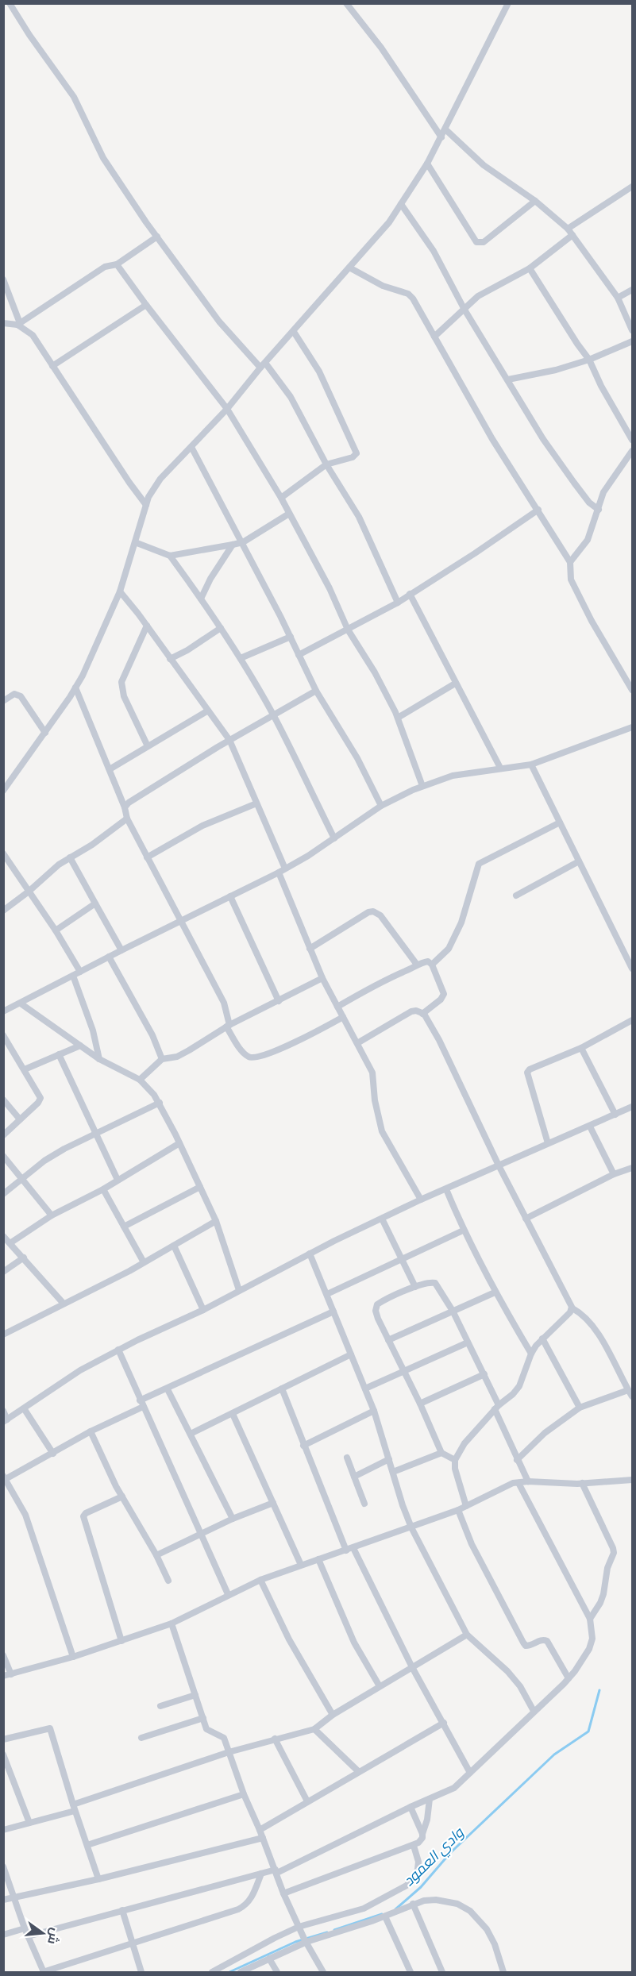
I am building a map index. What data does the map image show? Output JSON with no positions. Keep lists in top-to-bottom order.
{
  "water": ["وادي العمود"],
  "north": "right"
}
